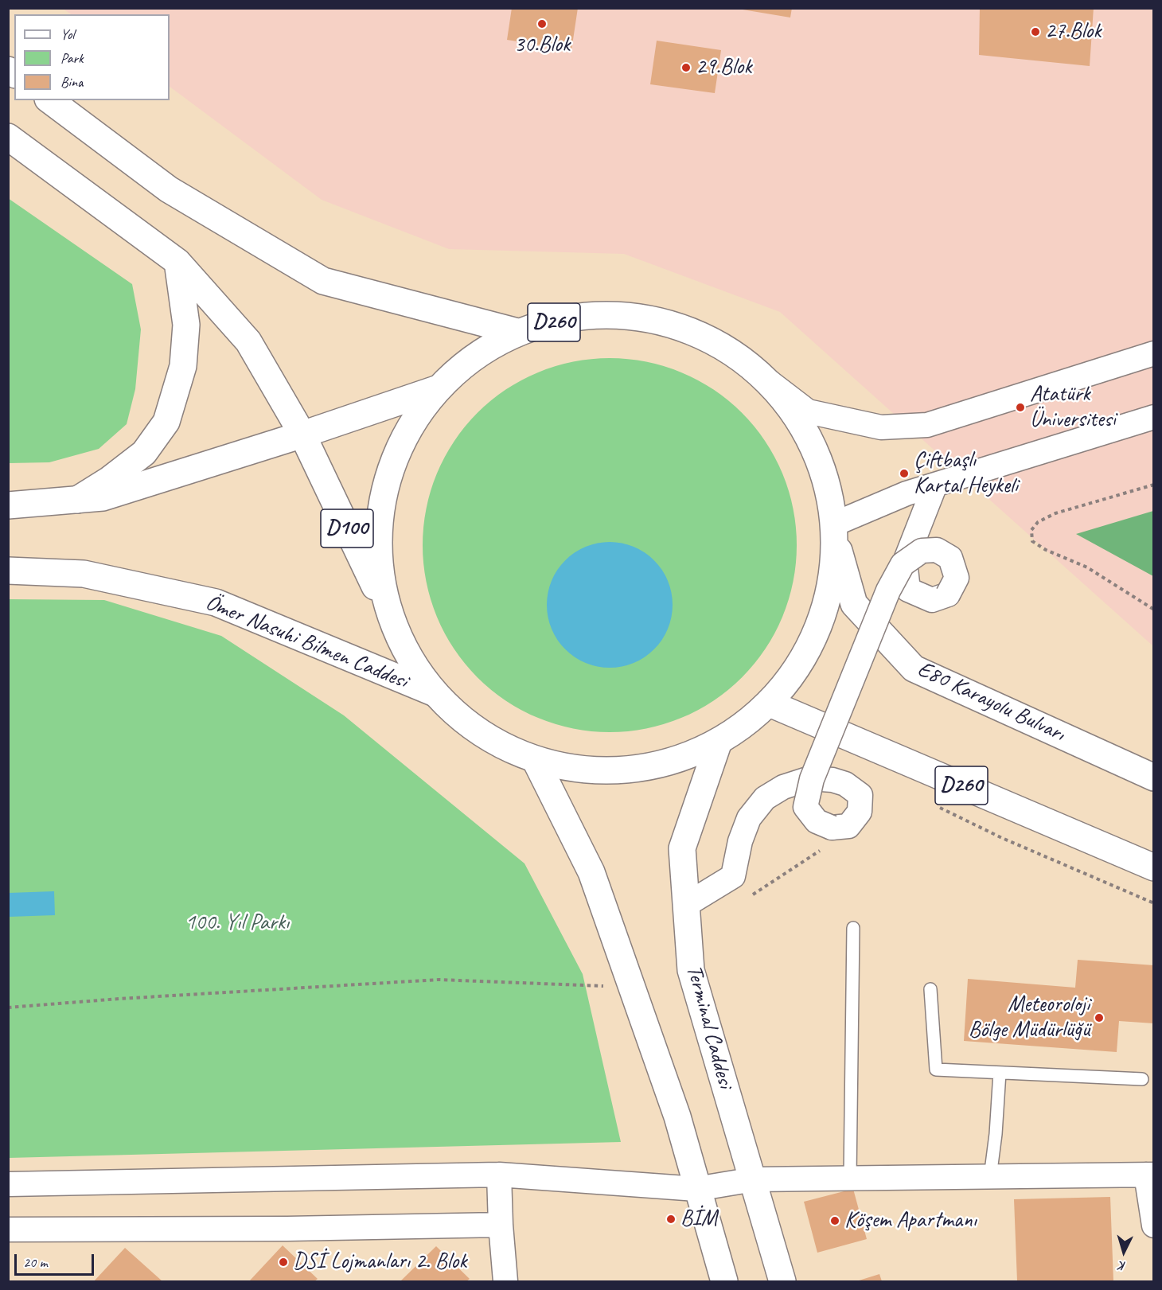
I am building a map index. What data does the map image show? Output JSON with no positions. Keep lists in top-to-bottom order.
{
  "streets": {
    "main road": [
      "D260",
      "D100",
      "Ömer Nasuhi Bilmen Caddesi",
      "E80 Karayolu Bulvarı",
      "Terminal Caddesi"
    ]
  },
  "crossings": [
    ["D260", "D100"],
    ["D260", "Ömer Nasuhi Bilmen Caddesi"],
    ["D260", "E80 Karayolu Bulvarı"],
    ["D260", "Terminal Caddesi"]
  ],
  "parks": ["100. Yıl Parkı"],
  "places": [
    "30.Blok",
    "27.Blok",
    "29.Blok",
    "Atatürk Üniversitesi",
    "Çiftbaşlı Kartal Heykeli",
    "Meteoroloji Bölge Müdürlüğü",
    "BİM",
    "Köşem Apartmanı",
    "DSİ Lojmanları 2. Blok"
  ],
  "legend": ["Yol", "Park", "Bina"],
  "scale_bar": "20 m",
  "north": "bottom"
}
